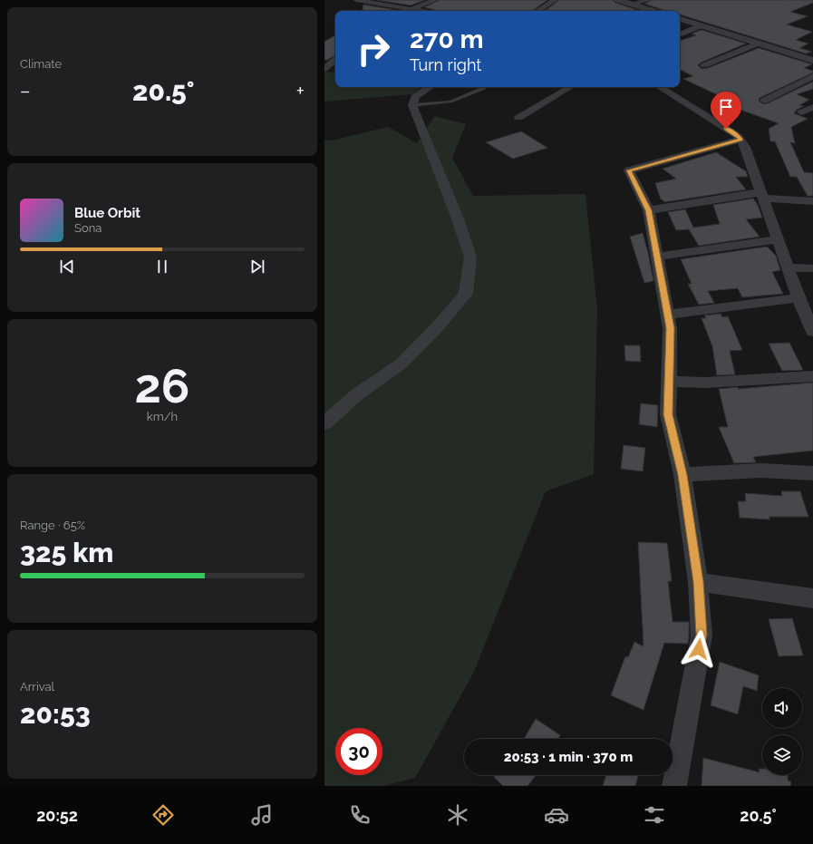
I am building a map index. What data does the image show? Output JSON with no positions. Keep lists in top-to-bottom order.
{
  "page": {
    "tile": [
      "Climate",
      ["26", "km/h"],
      ["Range · 65%", "325 km"],
      ["Arrival", "20:53"]
    ],
    "turn": ["270 m", "Turn right"],
    "heat": ["−", "20.5°", "+"],
    "song": ["Blue Orbit", "Sona"],
    "limit": "30",
    "trip": "20:53 · 1 min · 370 m",
    "tabs": ["20:52", "20.5°"]
  }
}
